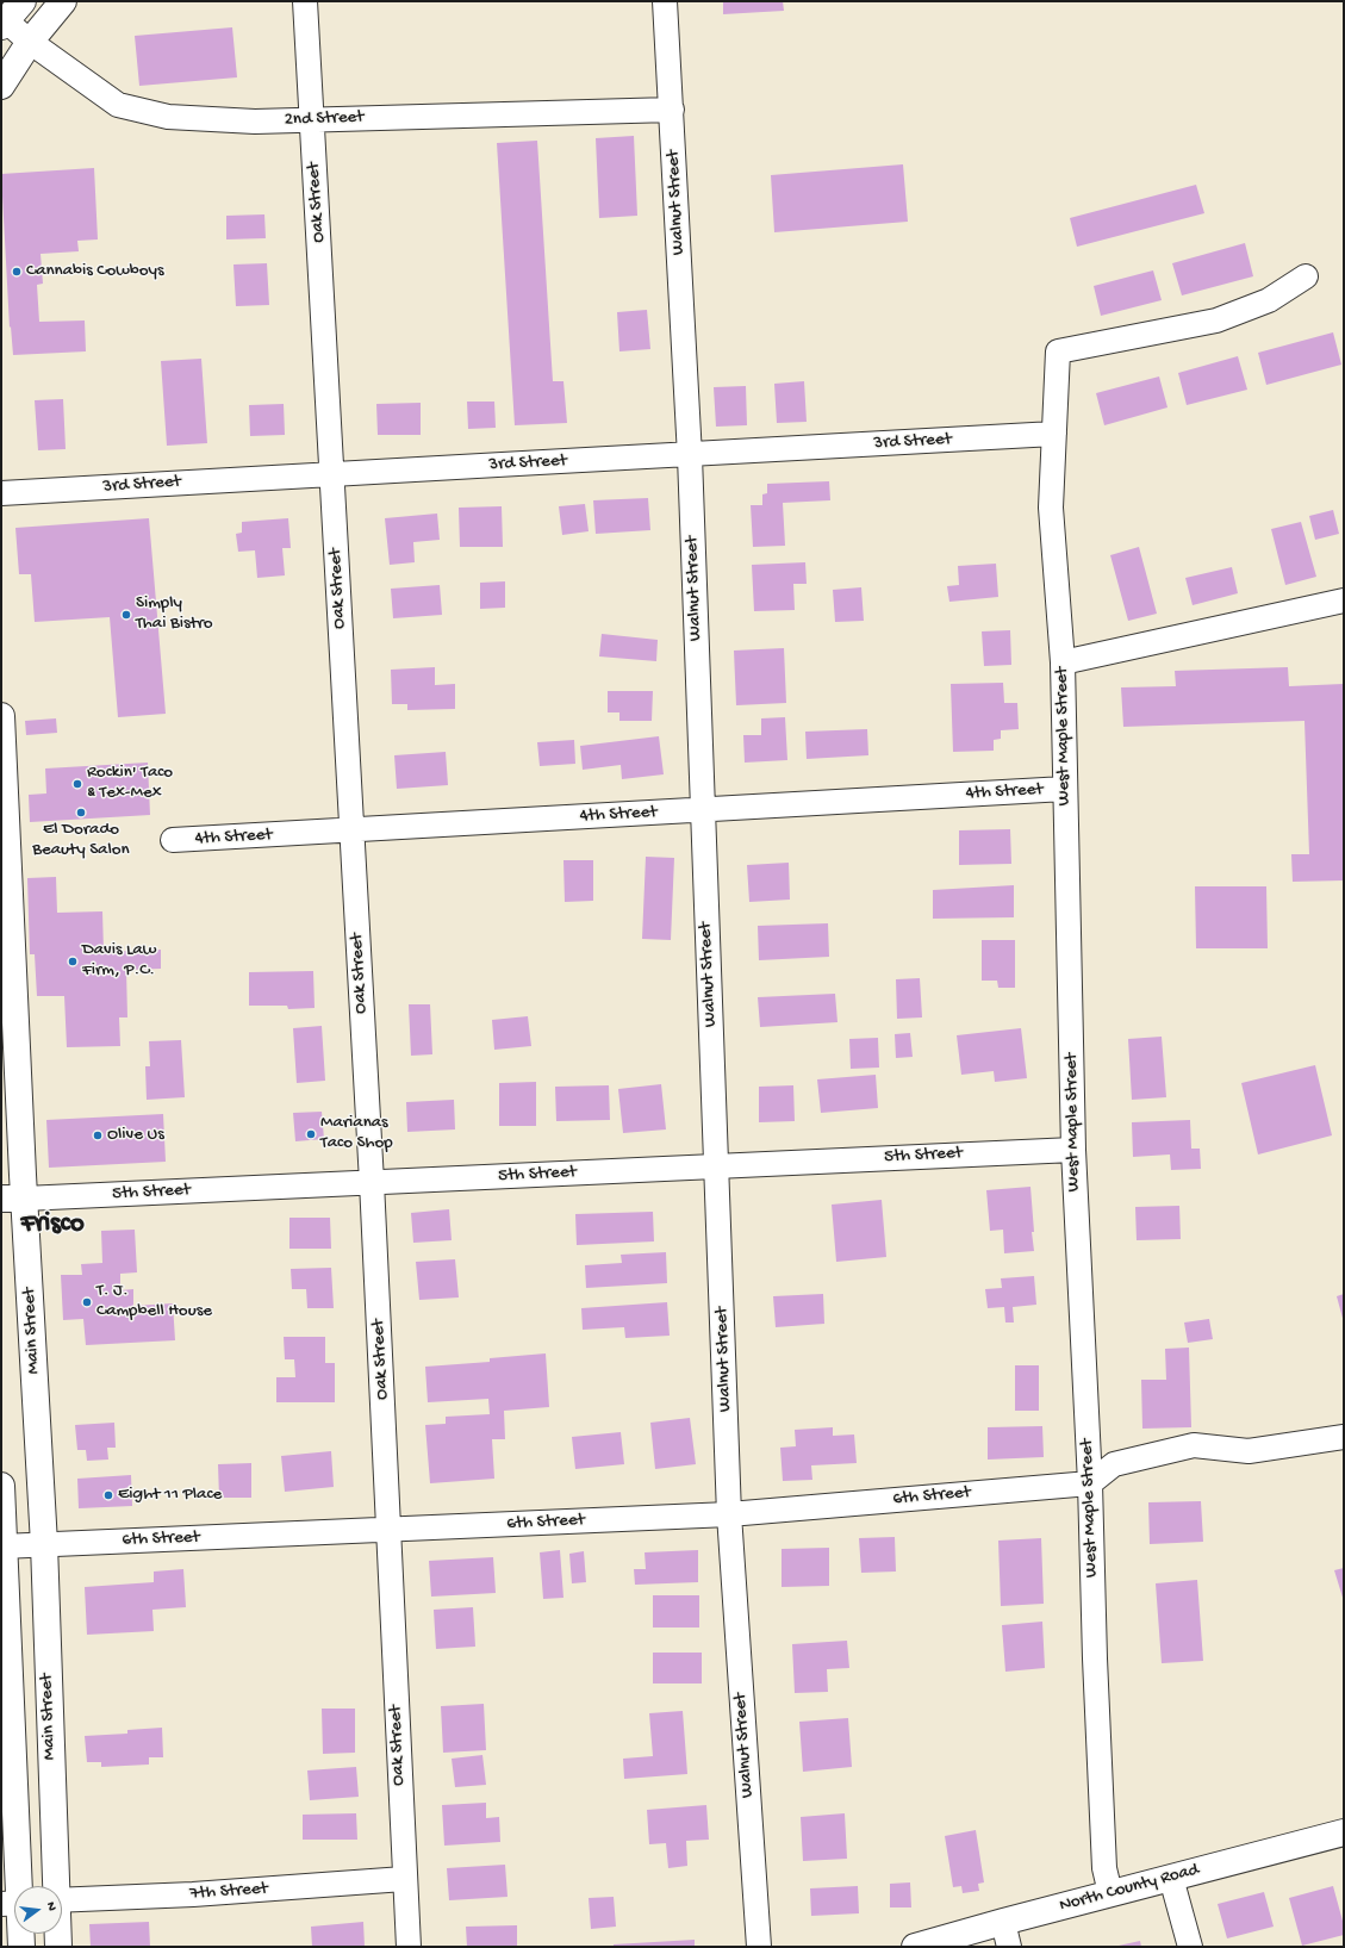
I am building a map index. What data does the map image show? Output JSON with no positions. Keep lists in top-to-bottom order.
{
  "streets": {
    "main road": ["Main Street", "North County Road"],
    "street": [
      "2nd Street",
      "Oak Street",
      "Walnut Street",
      "3rd Street",
      "West Maple Street",
      "4th Street",
      "5th Street",
      "6th Street",
      "7th Street"
    ]
  },
  "crossings": [
    ["2nd Street", "Oak Street"],
    ["2nd Street", "Walnut Street"],
    ["Oak Street", "3rd Street"],
    ["Oak Street", "4th Street"],
    ["Oak Street", "5th Street"],
    ["Oak Street", "6th Street"],
    ["Oak Street", "7th Street"],
    ["Walnut Street", "3rd Street"],
    ["Walnut Street", "4th Street"],
    ["Walnut Street", "5th Street"],
    ["Walnut Street", "6th Street"],
    ["3rd Street", "West Maple Street"],
    ["West Maple Street", "4th Street"],
    ["West Maple Street", "5th Street"],
    ["West Maple Street", "6th Street"],
    ["West Maple Street", "North County Road"],
    ["5th Street", "Main Street"],
    ["Main Street", "6th Street"]
  ],
  "districts": ["Frisco"],
  "places": [
    "Cannabis Cowboys",
    "Simply Thai Bistro",
    "Rockin' Taco & Tex-Mex",
    "El Dorado Beauty Salon",
    "Davis Law Firm, P.C.",
    "Marianas Taco Shop",
    "Olive Us",
    "T. J. Campbell House",
    "Eight 11 Place"
  ],
  "north": "right"
}
